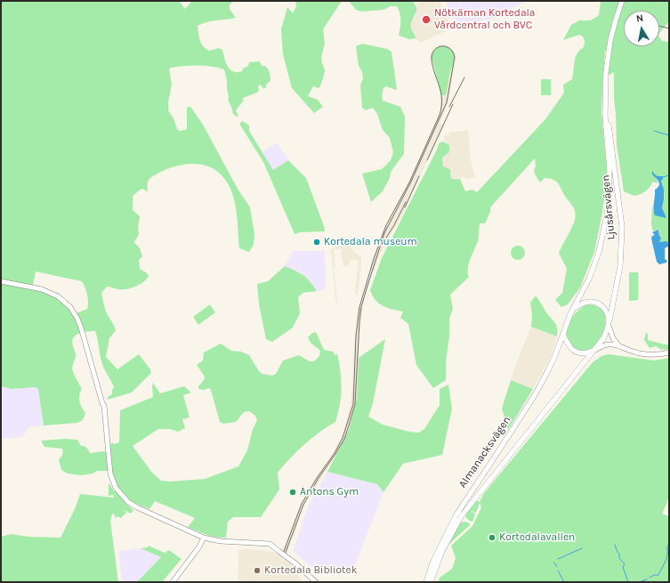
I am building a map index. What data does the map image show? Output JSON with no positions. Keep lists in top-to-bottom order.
{
  "streets": {
    "main road": ["Ljusårsvägen", "Almanacksvägen"]
  },
  "crossings": [
    ["Ljusårsvägen", "Almanacksvägen"]
  ],
  "places": [
    "Nötkärnan Kortedala Vårdcentral och BVC",
    "Kortedala museum",
    "Antons Gym",
    "Kortedalavallen",
    "Kortedala Bibliotek"
  ],
  "north": "top"
}
